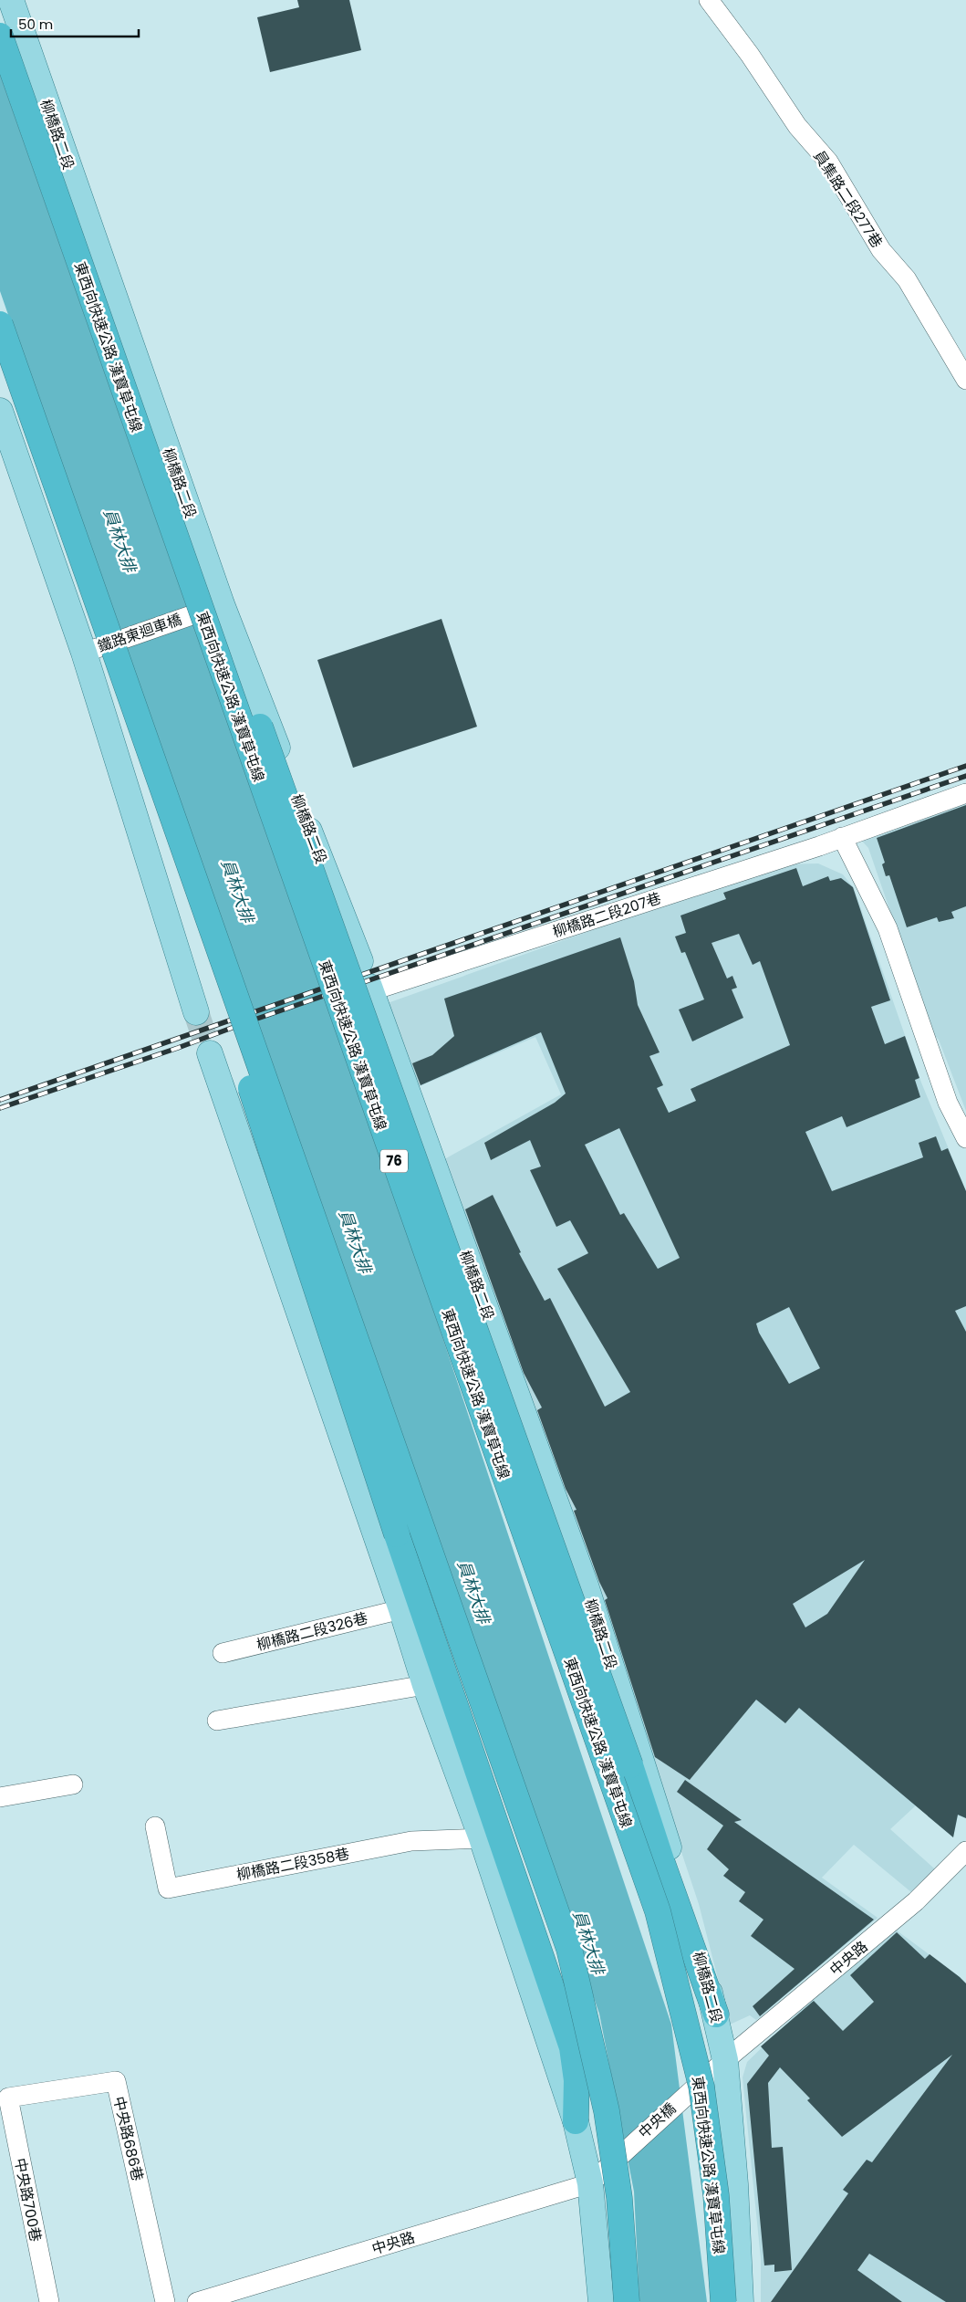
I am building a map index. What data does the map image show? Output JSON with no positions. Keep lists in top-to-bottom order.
{
  "streets": {
    "highway": ["東西向快速公路 漢寶草屯線", "76"],
    "main road": ["柳橋路二段"],
    "street": [
      "員集路二段277巷",
      "鐵路東迴車橋",
      "柳橋路二段207巷",
      "柳橋路二段326巷",
      "柳橋路二段358巷",
      "中央路",
      "中央橋",
      "中央路686巷",
      "中央路700巷"
    ]
  },
  "crossings": [
    ["柳橋路二段", "鐵路東迴車橋"],
    ["柳橋路二段", "柳橋路二段207巷"],
    ["柳橋路二段", "中央路"],
    ["柳橋路二段", "中央橋"],
    ["東西向快速公路 漢寶草屯線", "鐵路東迴車橋"],
    ["中央路", "中央橋"],
    ["中央路686巷", "中央路700巷"]
  ],
  "water": ["員林大排"],
  "scale_bar": "50 m"
}
